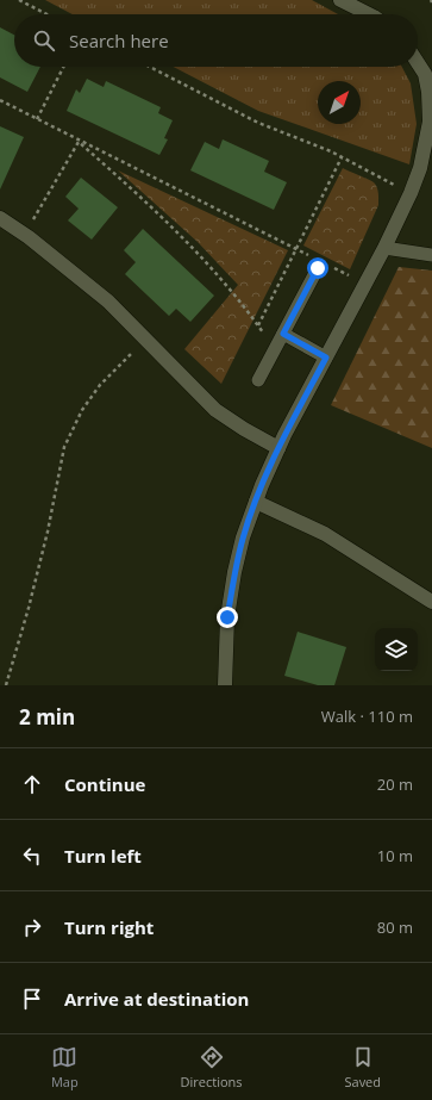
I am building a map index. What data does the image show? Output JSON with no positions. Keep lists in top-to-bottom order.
{
  "north": "top right",
  "page": {
    "search": "Search here",
    "heading": ["2 min", "Walk · 110 m"],
    "list": [
      ["Continue", "20 m"],
      ["Turn left", "10 m"],
      ["Turn right", "80 m"],
      "Arrive at destination"
    ],
    "nav": ["Map", "Directions", "Saved"]
  }
}
